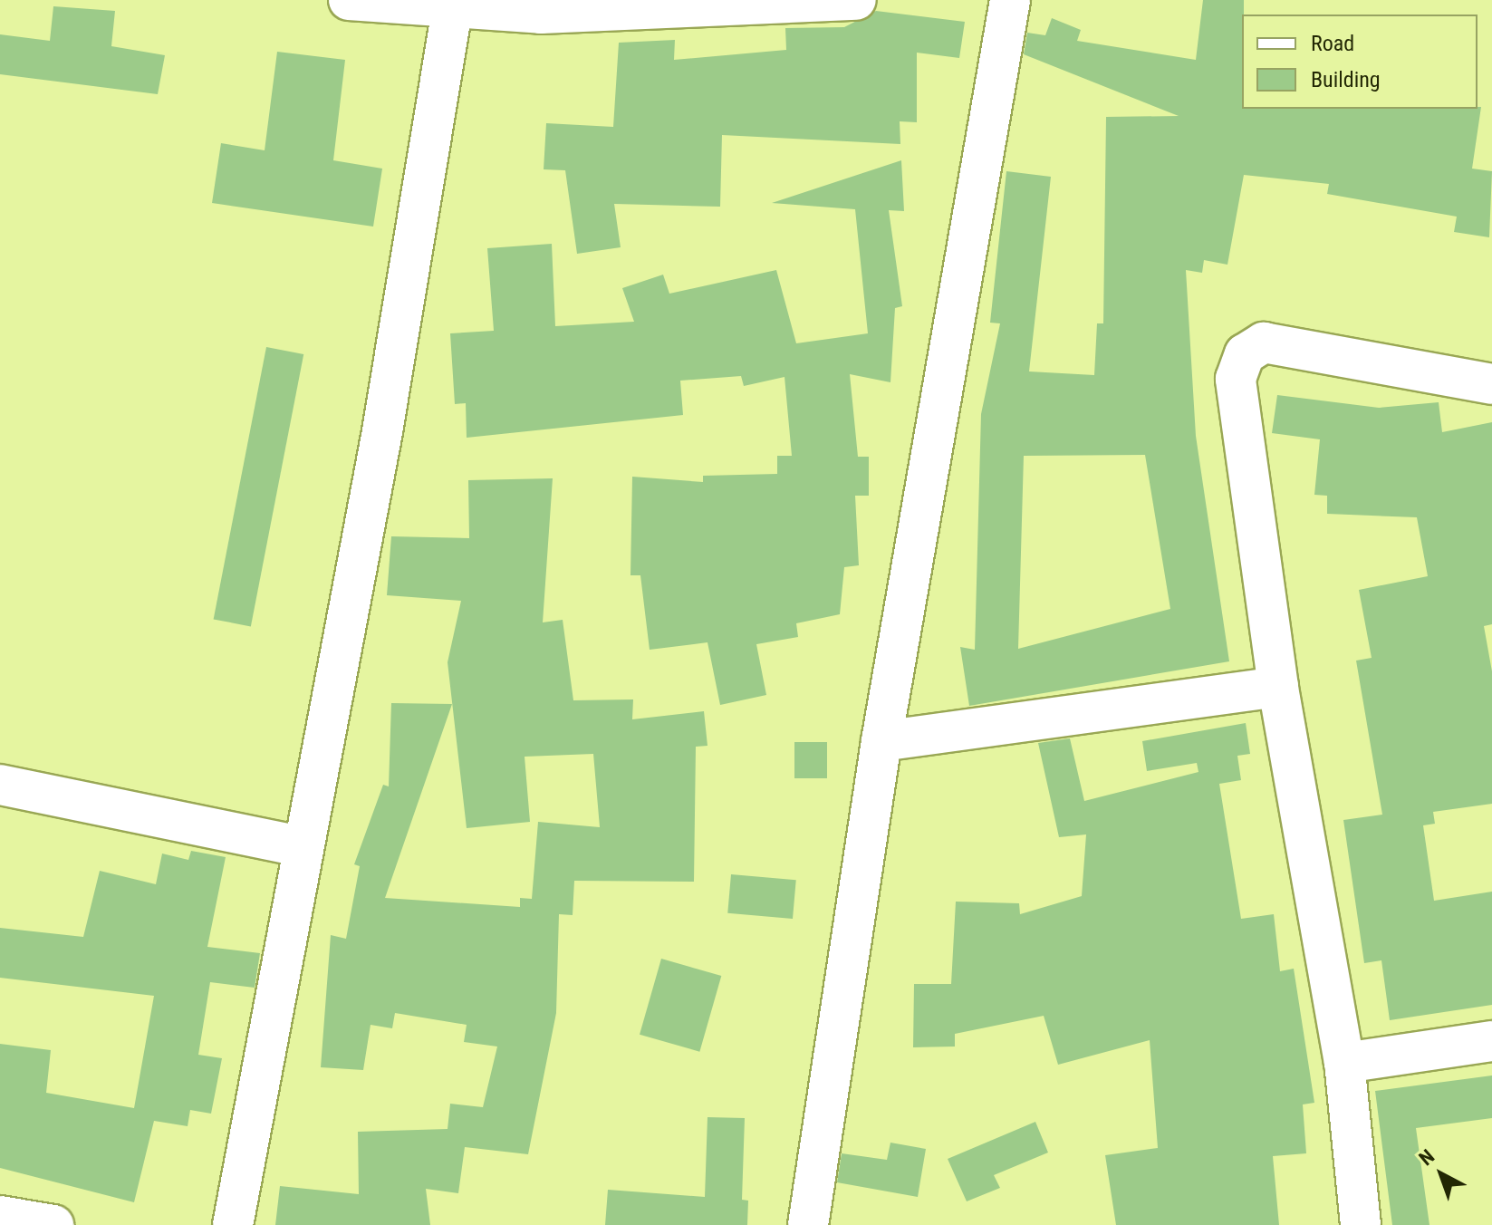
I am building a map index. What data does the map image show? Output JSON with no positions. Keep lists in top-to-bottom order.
{
  "legend": ["Road", "Building"],
  "north": "top left"
}
